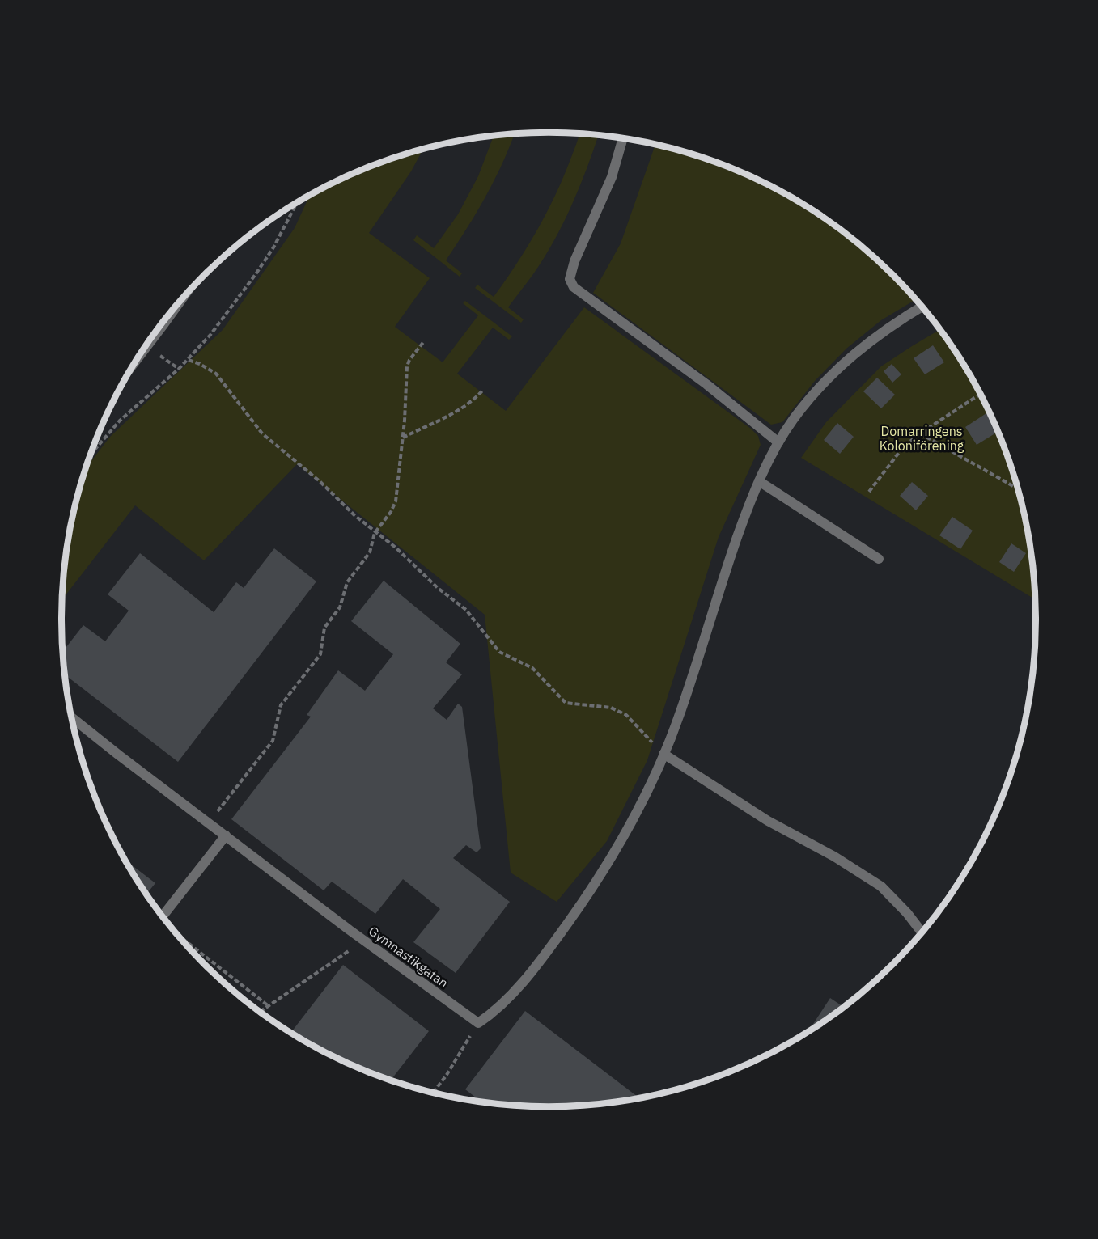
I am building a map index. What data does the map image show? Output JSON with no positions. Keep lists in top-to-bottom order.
{
  "streets": {
    "street": ["Gymnastikgatan"]
  },
  "parks": ["Domarringens Koloniförening"]
}
